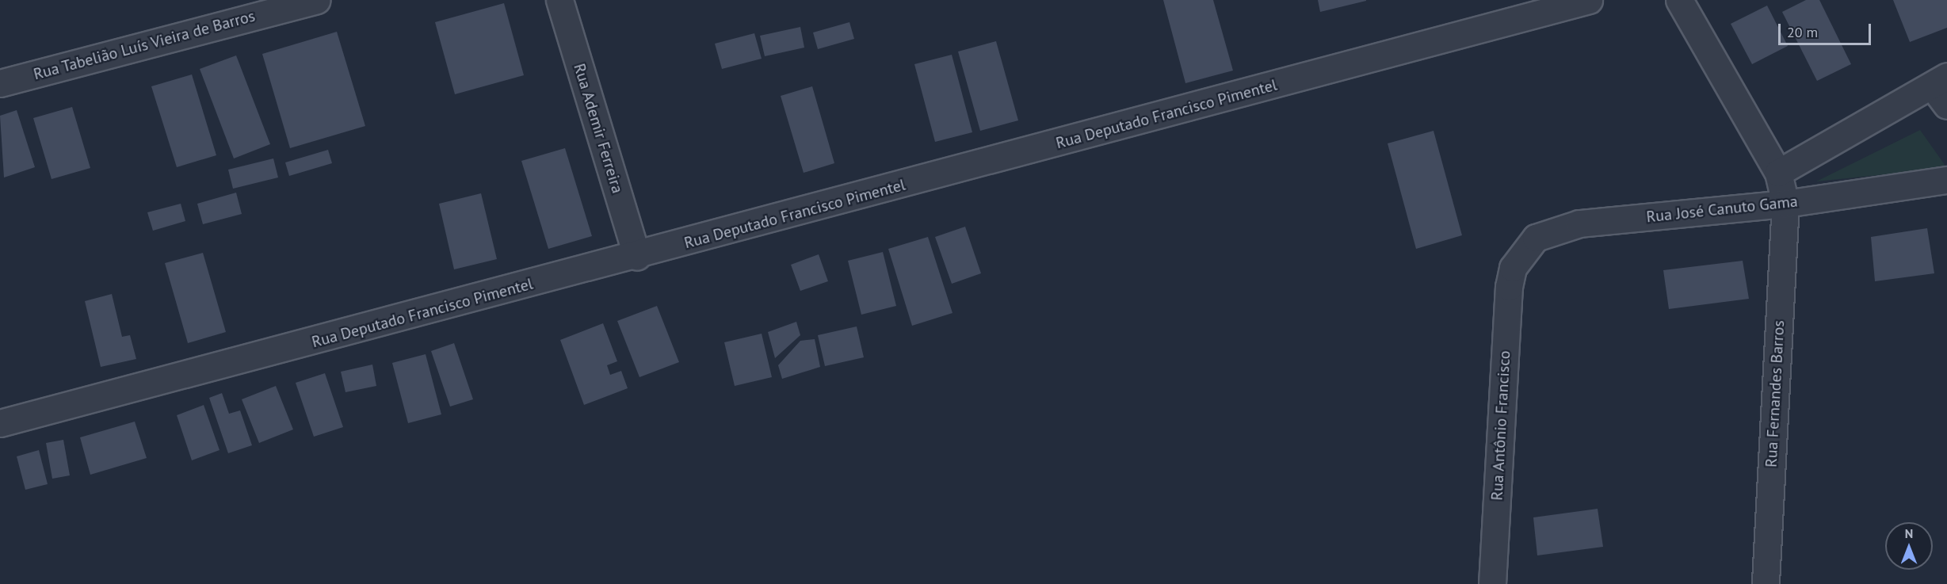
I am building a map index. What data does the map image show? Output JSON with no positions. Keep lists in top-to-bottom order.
{
  "streets": {
    "street": [
      "Rua Tabelião Luís Vieira de Barros",
      "Rua Deputado Francisco Pimentel",
      "Rua Ademir Ferreira",
      "Rua José Canuto Gama",
      "Rua Fernandes Barros",
      "Rua Antônio Francisco"
    ]
  },
  "crossings": [
    ["Rua Deputado Francisco Pimentel", "Rua Ademir Ferreira"],
    ["Rua José Canuto Gama", "Rua Fernandes Barros"],
    ["Rua José Canuto Gama", "Rua Antônio Francisco"]
  ],
  "scale_bar": "20 m",
  "north": "top"
}
